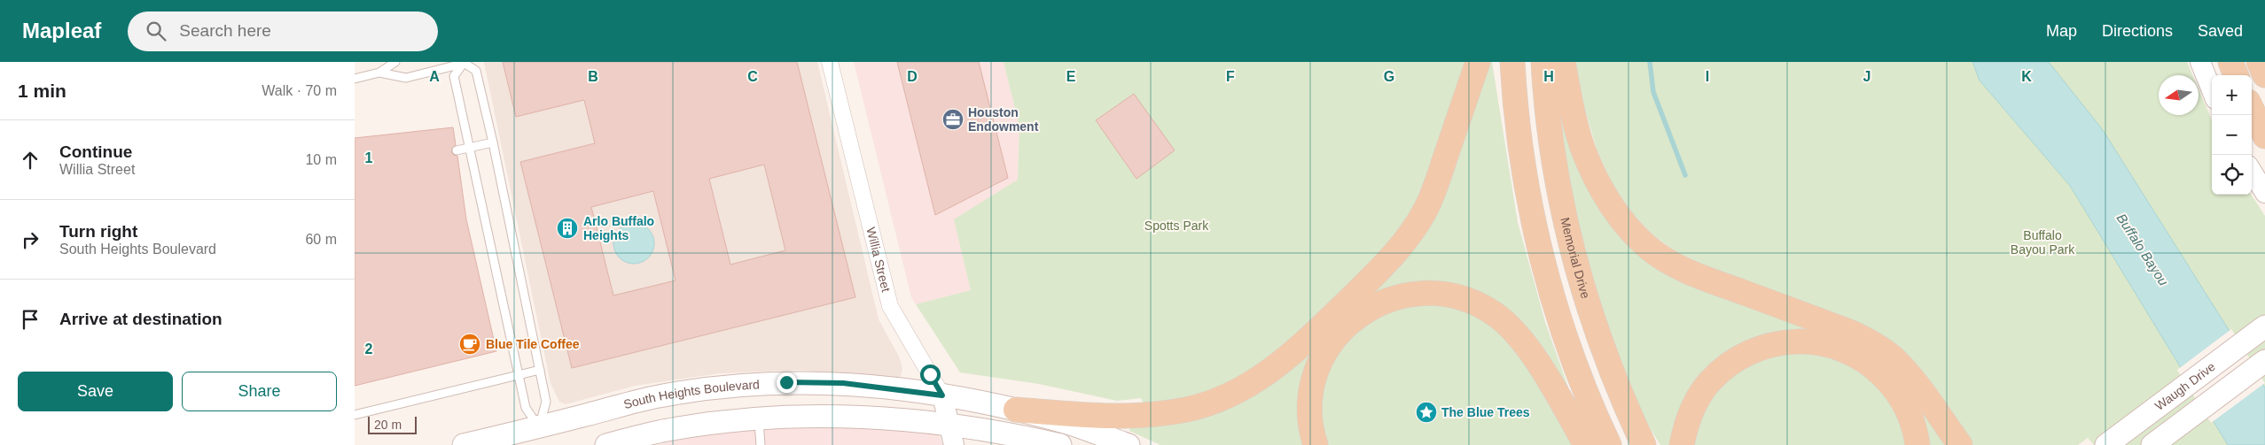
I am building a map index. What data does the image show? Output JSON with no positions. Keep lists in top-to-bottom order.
{
  "streets": {
    "main road": ["Memorial Drive", "Waugh Drive", "South Heights Boulevard"],
    "street": ["Willia Street"]
  },
  "crossings": [
    ["Willia Street", "South Heights Boulevard"]
  ],
  "water": ["Buffalo Bayou"],
  "parks": ["Spotts Park", "Buffalo Bayou Park"],
  "places": {
    "office": ["Houston Endowment"],
    "building": ["Arlo Buffalo Heights"],
    "cafe": ["Blue Tile Coffee"],
    "place": ["The Blue Trees"]
  },
  "scale_bar": "20 m",
  "north": "left",
  "page": {
    "header": "Mapleaf",
    "search": "Search here",
    "nav": ["Map", "Directions", "Saved"],
    "heading": ["1 min", "Walk · 70 m"],
    "map_buttons": ["+", "−"],
    "list": [
      ["Continue", "Willia Street", "10 m"],
      ["Turn right", "South Heights Boulevard", "60 m"],
      "Arrive at destination"
    ],
    "buttons": ["Save", "Share"],
    "scale": "20 m"
  },
  "grid": {
    "columns": [
      "A",
      "B",
      "C",
      "D",
      "E",
      "F",
      "G",
      "H",
      "I",
      "J",
      "K"
    ],
    "rows": ["1", "2"]
  }
}
